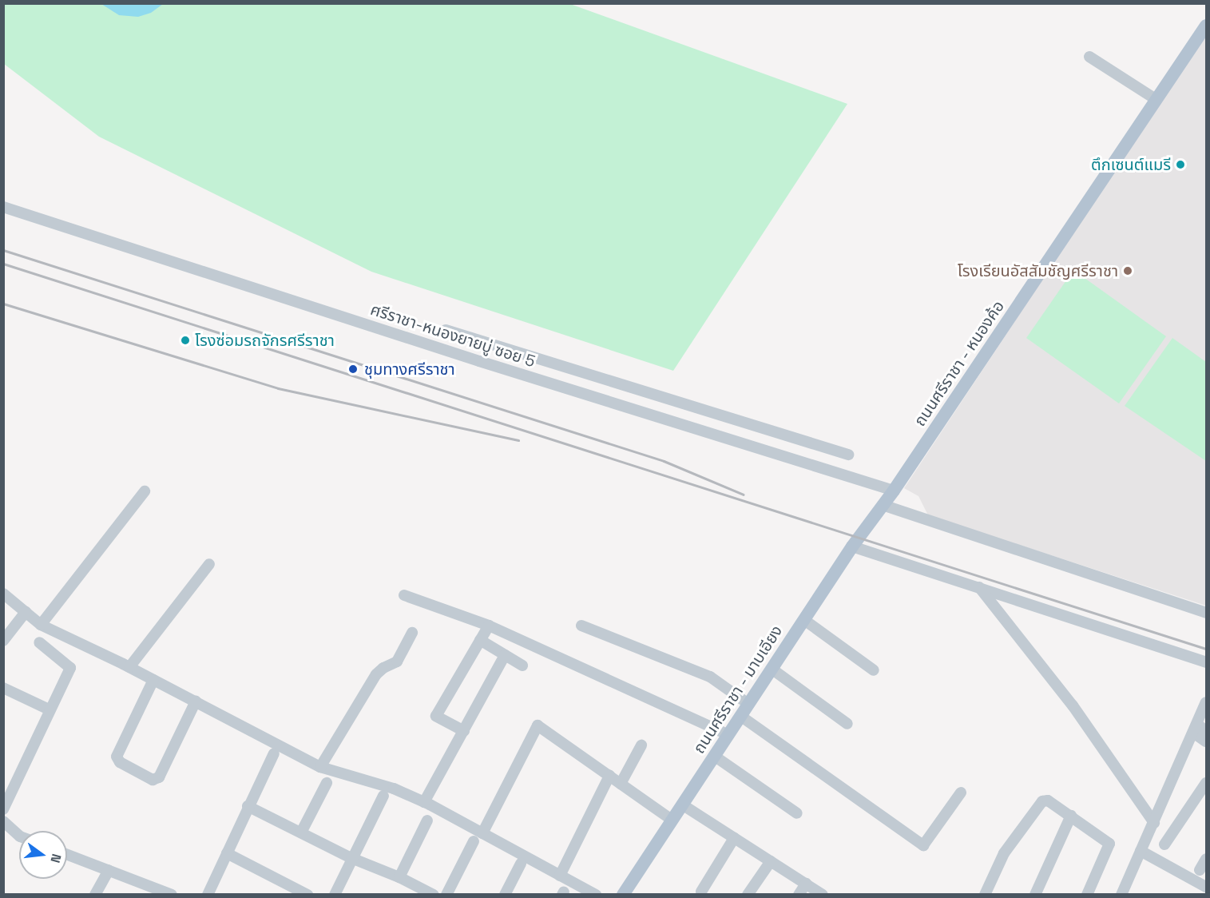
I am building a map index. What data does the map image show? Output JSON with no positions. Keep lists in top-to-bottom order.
{
  "streets": {
    "main road": ["ถนนศรีราชา - หนองค้อ", "ถนนศรีราชา - มาบเอียง"],
    "street": ["ศรีราชา-หนองยายบู่ ซอย 5"]
  },
  "crossings": [
    ["ศรีราชา-หนองยายบู่ ซอย 5", "ถนนศรีราชา - หนองค้อ"],
    ["ถนนศรีราชา - หนองค้อ", "ถนนศรีราชา - มาบเอียง"]
  ],
  "places": [
    "ตึกเซนต์แมรี",
    "โรงเรียนอัสสัมชัญศรีราชา",
    "โรงซ่อมรถจักรศรีราชา",
    "ชุมทางศรีราชา"
  ],
  "north": "right"
}
